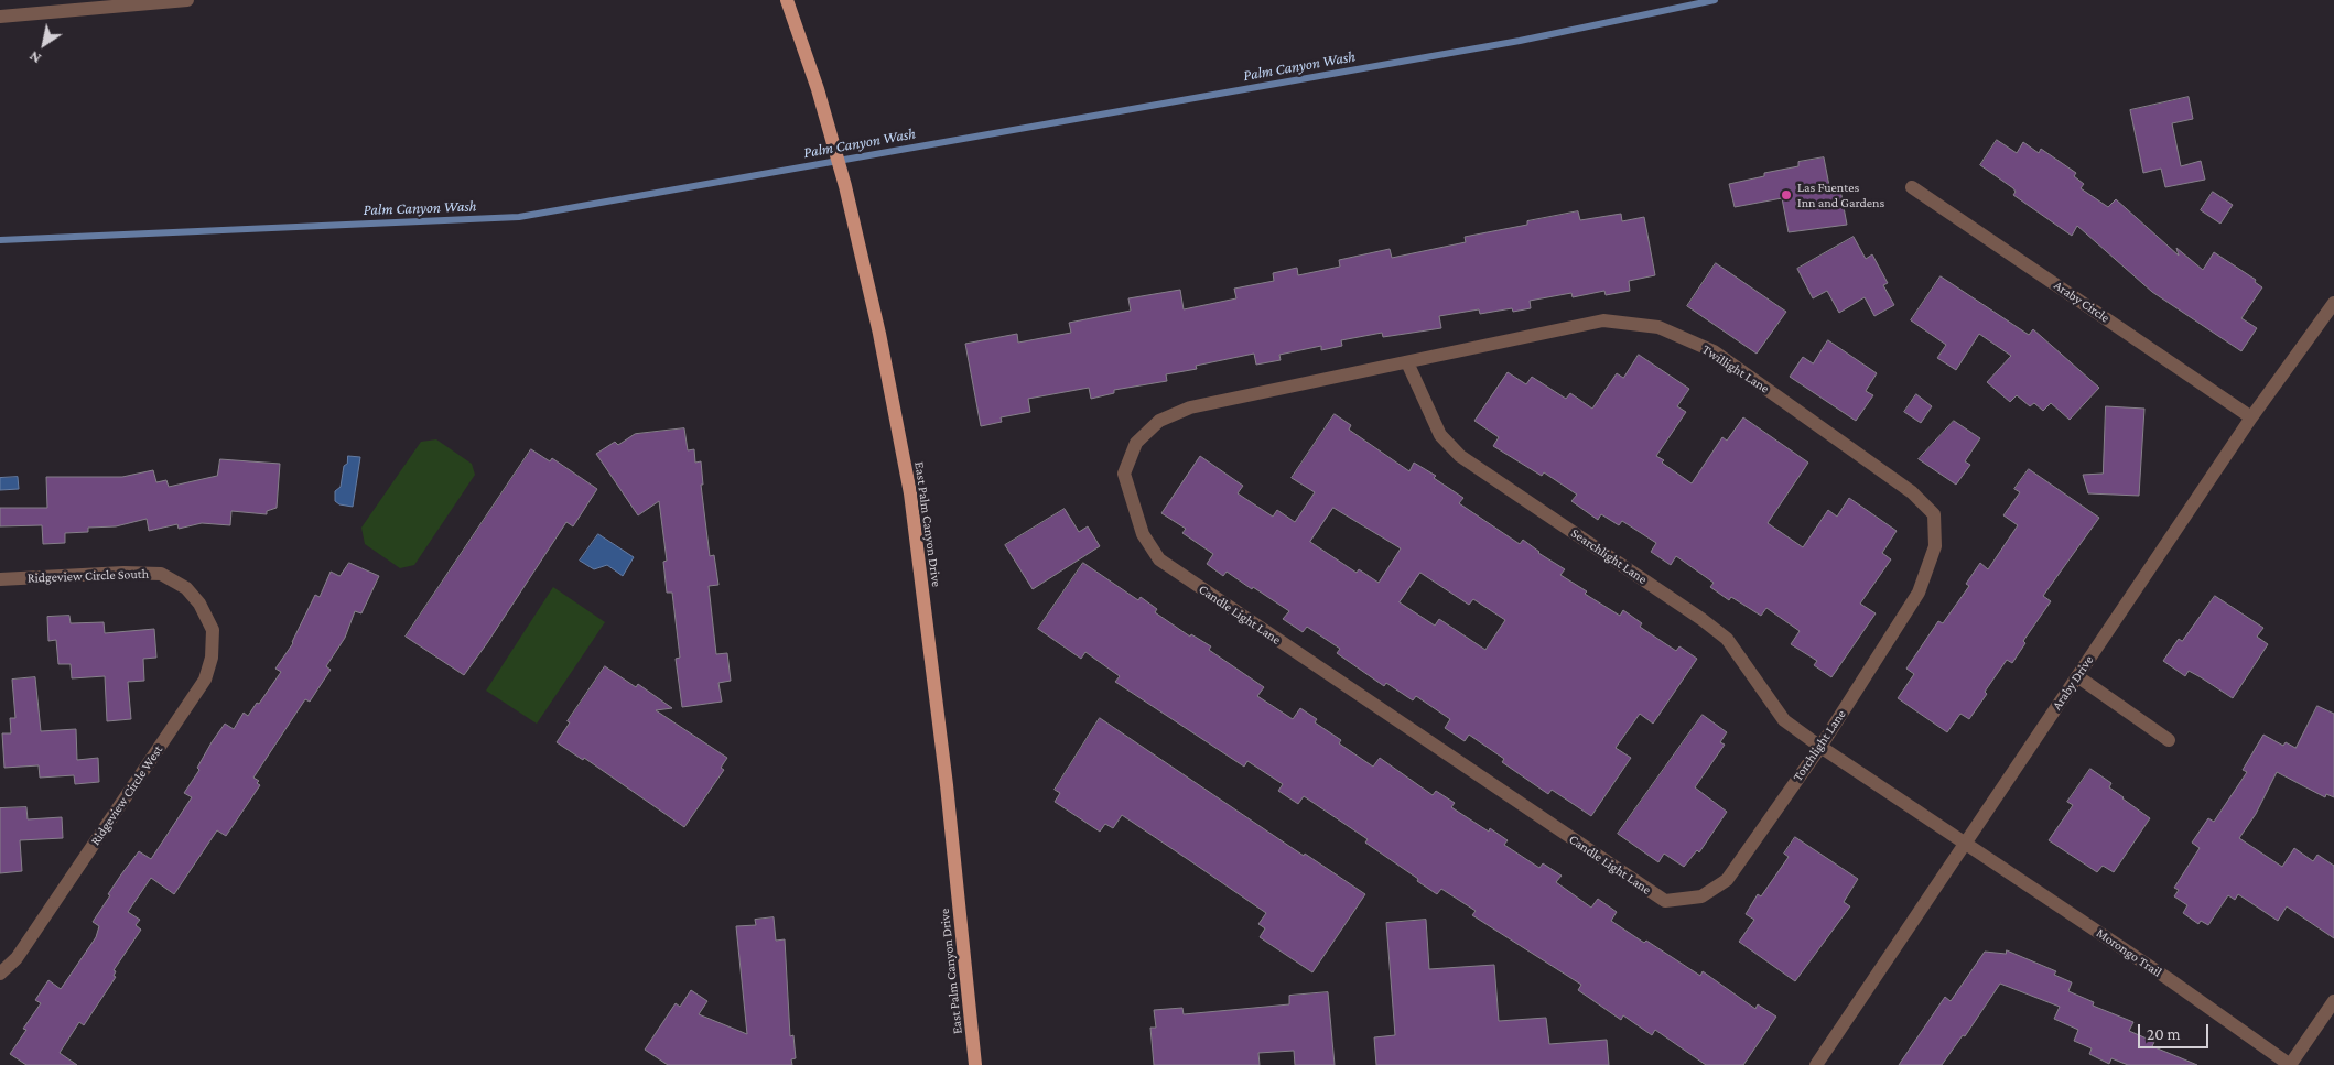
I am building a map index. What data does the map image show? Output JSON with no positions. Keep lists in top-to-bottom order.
{
  "streets": {
    "main road": ["East Palm Canyon Drive"],
    "street": [
      "Araby Circle",
      "Twillight Lane",
      "Searchlight Lane",
      "Ridgeview Circle South",
      "Candle Light Lane",
      "Araby Drive",
      "Torchlight Lane",
      "Ridgeview Circle West",
      "Morongo Trail"
    ]
  },
  "crossings": [
    ["Araby Circle", "Araby Drive"],
    ["Twillight Lane", "Searchlight Lane"],
    ["Twillight Lane", "Candle Light Lane"],
    ["Twillight Lane", "Torchlight Lane"],
    ["Searchlight Lane", "Candle Light Lane"],
    ["Searchlight Lane", "Araby Drive"],
    ["Searchlight Lane", "Torchlight Lane"],
    ["Searchlight Lane", "Morongo Trail"],
    ["Ridgeview Circle South", "Ridgeview Circle West"],
    ["Candle Light Lane", "Torchlight Lane"],
    ["Araby Drive", "Morongo Trail"]
  ],
  "water": ["Palm Canyon Wash"],
  "places": ["Las Fuentes Inn and Gardens"],
  "scale_bar": "20 m",
  "north": "bottom left"
}
